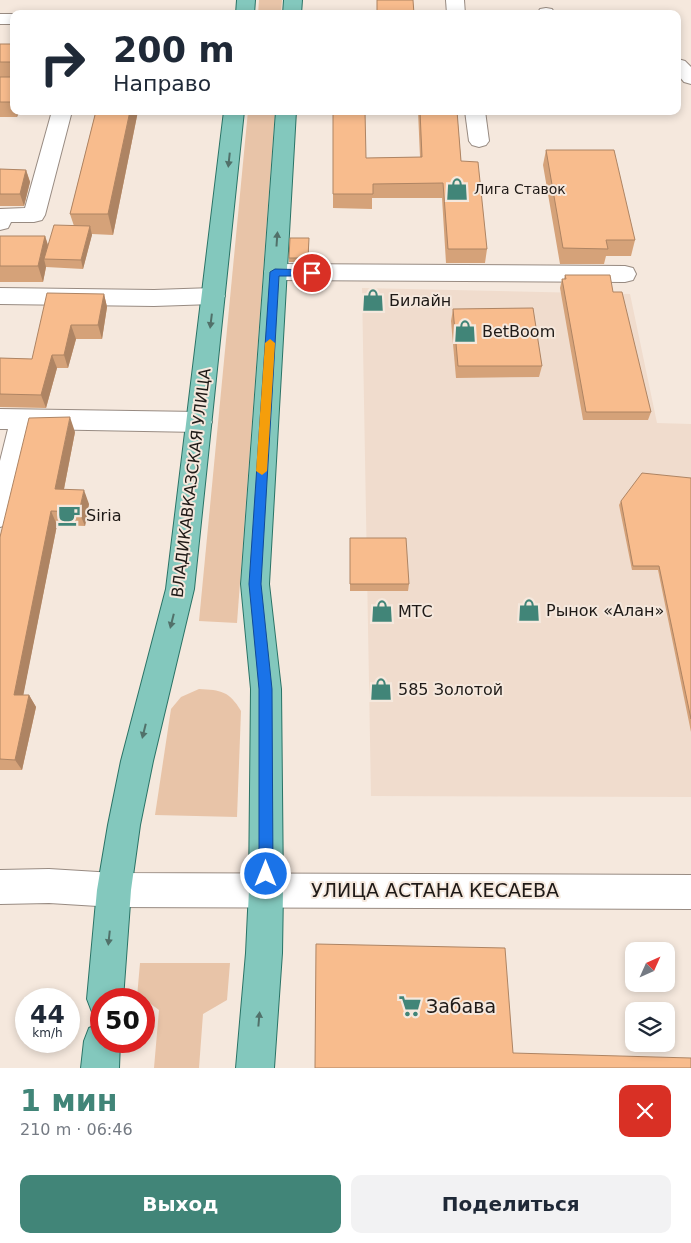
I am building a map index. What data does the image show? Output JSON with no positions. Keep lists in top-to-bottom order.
{
  "streets": {
    "main road": ["ВЛАДИКАВКАЗСКАЯ УЛИЦА"],
    "street": ["УЛИЦА АСТАНА КЕСАЕВА"]
  },
  "crossings": [
    ["ВЛАДИКАВКАЗСКАЯ УЛИЦА", "УЛИЦА АСТАНА КЕСАЕВА"]
  ],
  "places": {
    "shop": [
      "Лига Ставок",
      "Билайн",
      "BetBoom",
      "Рынок «Алан»",
      "МТС",
      "585 Золотой"
    ],
    "cafe": ["Siria"],
    "supermarket": ["Забава"]
  },
  "north": "top right",
  "page": {
    "turn": ["200 m", "Направо"],
    "speed": "44 km/h",
    "limit": "50",
    "heading": ["1 мин", "210 m · 06:46"],
    "buttons": ["Выход", "Поделиться"]
  }
}
